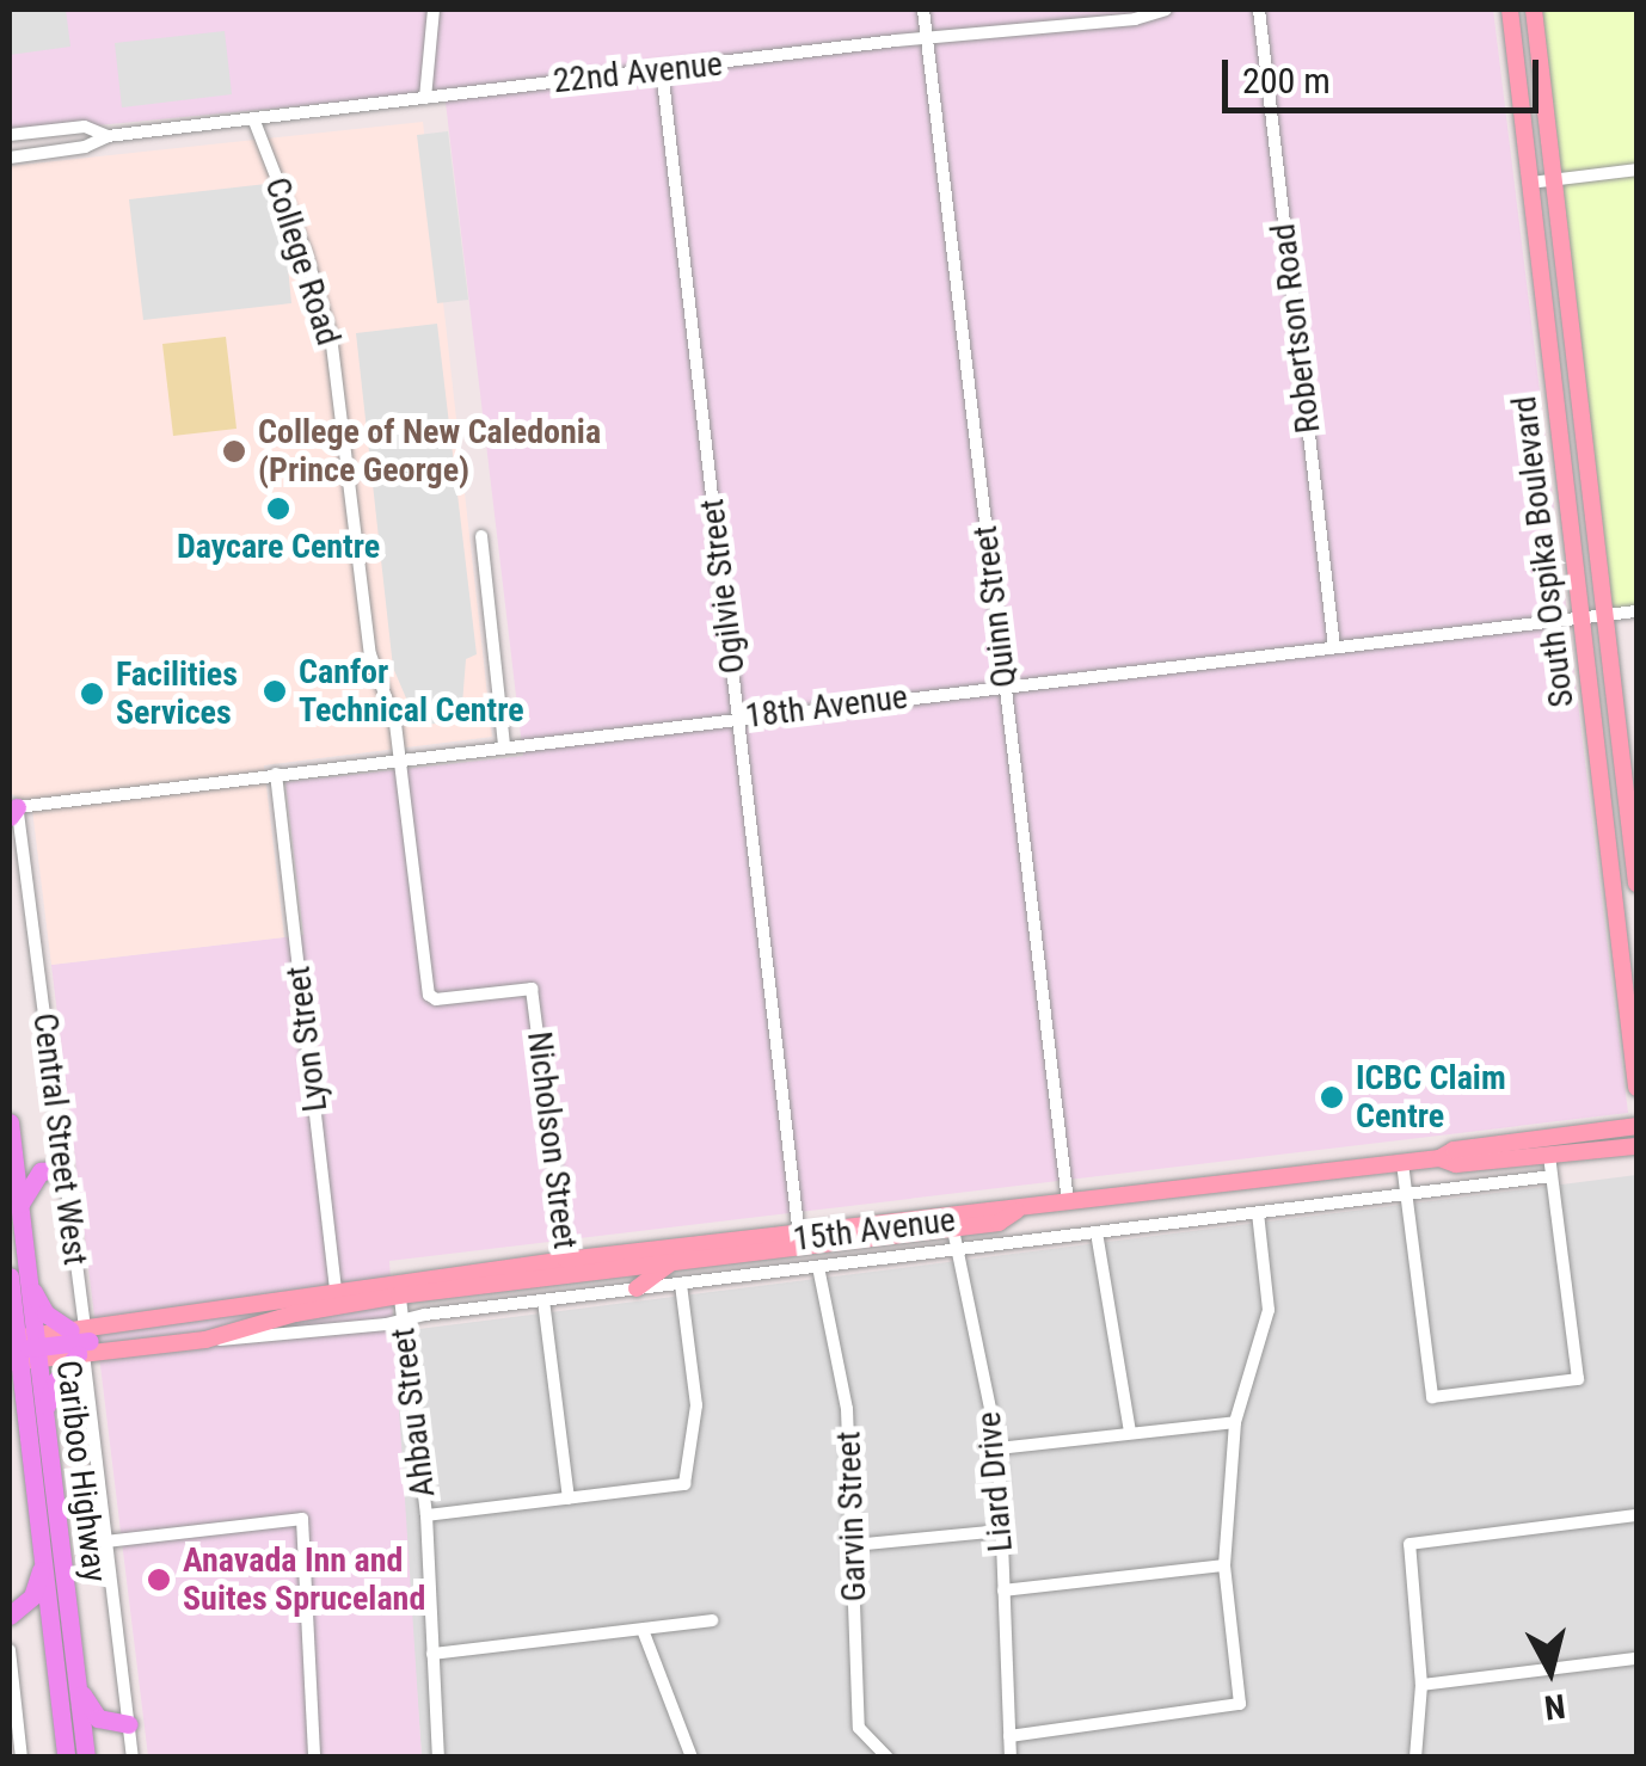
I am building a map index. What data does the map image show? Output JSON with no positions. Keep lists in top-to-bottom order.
{
  "streets": {
    "highway": ["Cariboo Highway"],
    "main road": ["South Ospika Boulevard", "15th Avenue"],
    "street": [
      "22nd Avenue",
      "College Road",
      "Robertson Road",
      "Ogilvie Street",
      "Quinn Street",
      "18th Avenue",
      "Lyon Street",
      "Central Street West",
      "Nicholson Street",
      "Ahbau Street",
      "Liard Drive",
      "Garvin Street"
    ]
  },
  "crossings": [
    ["22nd Avenue", "College Road"],
    ["22nd Avenue", "Ogilvie Street"],
    ["22nd Avenue", "Quinn Street"],
    ["College Road", "18th Avenue"],
    ["College Road", "Nicholson Street"],
    ["Robertson Road", "18th Avenue"],
    ["South Ospika Boulevard", "18th Avenue"],
    ["Ogilvie Street", "18th Avenue"],
    ["Ogilvie Street", "15th Avenue"],
    ["Quinn Street", "18th Avenue"],
    ["Quinn Street", "15th Avenue"],
    ["18th Avenue", "Lyon Street"],
    ["18th Avenue", "Central Street West"],
    ["18th Avenue", "Nicholson Street"],
    ["Lyon Street", "15th Avenue"],
    ["Central Street West", "15th Avenue"],
    ["Nicholson Street", "15th Avenue"],
    ["15th Avenue", "Ahbau Street"],
    ["15th Avenue", "Liard Drive"],
    ["15th Avenue", "Garvin Street"]
  ],
  "places": [
    "College of New Caledonia (Prince George)",
    "Daycare Centre",
    "Canfor Technical Centre",
    "Facilities Services",
    "ICBC Claim Centre",
    "Anavada Inn and Suites Spruceland"
  ],
  "scale_bar": "200 m",
  "north": "bottom"
}
